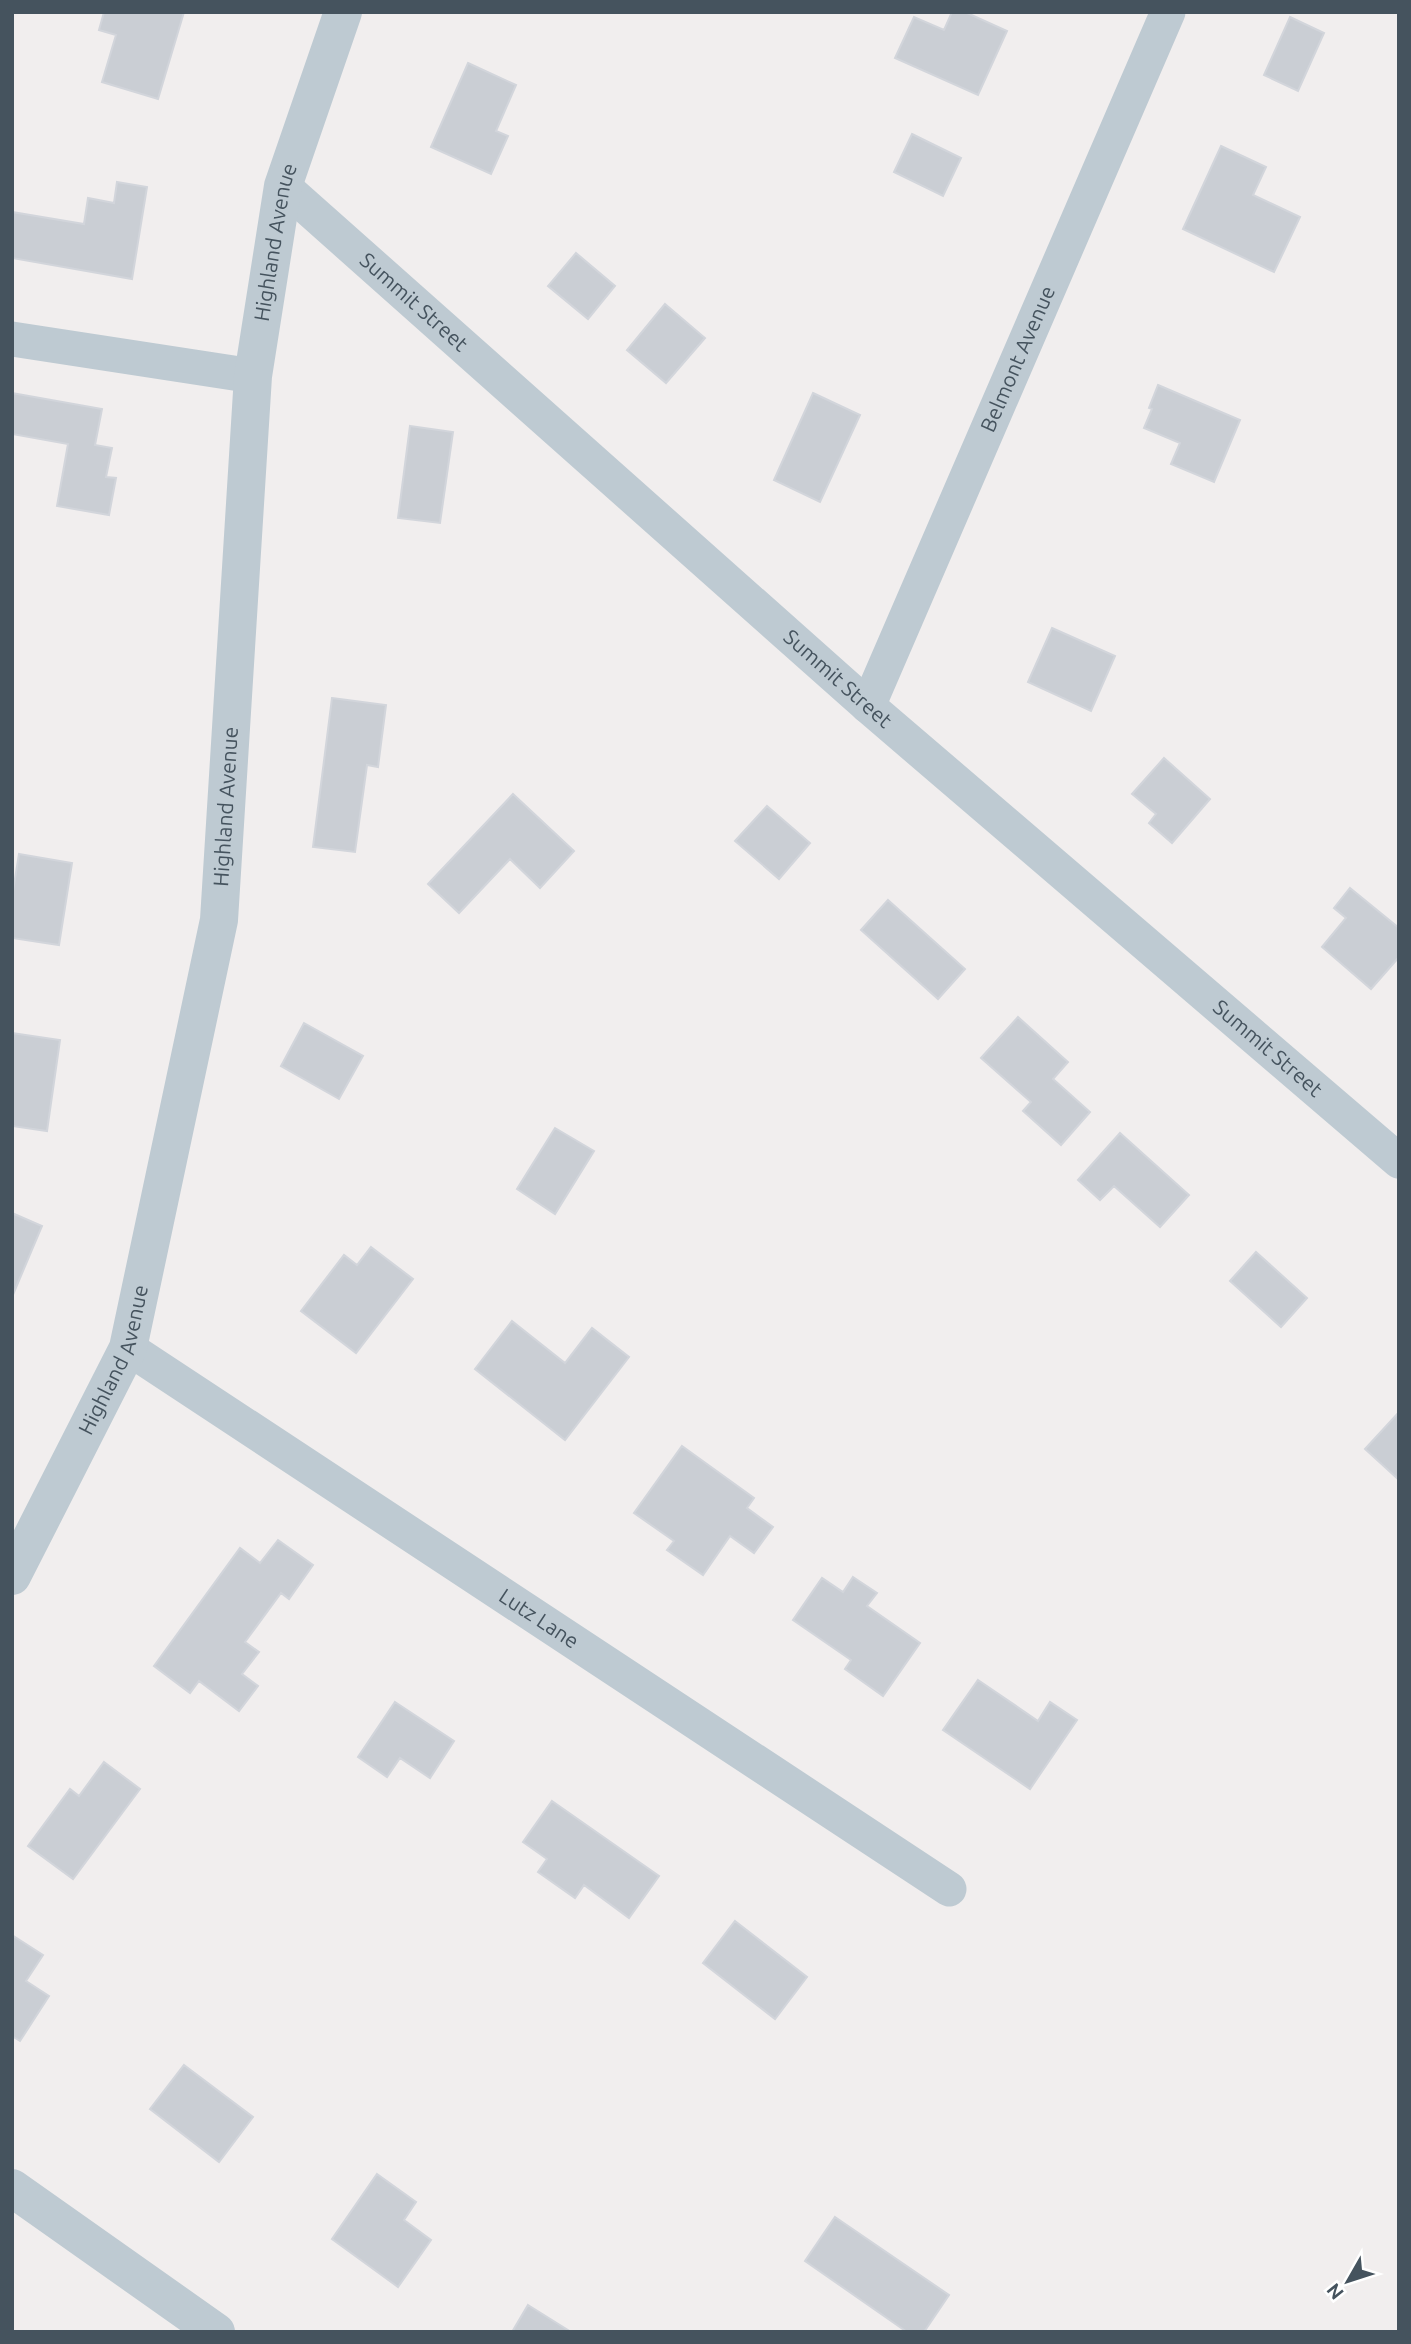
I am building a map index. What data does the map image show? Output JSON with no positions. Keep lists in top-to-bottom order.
{
  "streets": {
    "street": [
      "Highland Avenue",
      "Summit Street",
      "Belmont Avenue",
      "Lutz Lane"
    ]
  },
  "crossings": [
    ["Highland Avenue", "Summit Street"],
    ["Highland Avenue", "Lutz Lane"],
    ["Summit Street", "Belmont Avenue"]
  ],
  "north": "bottom left"
}
